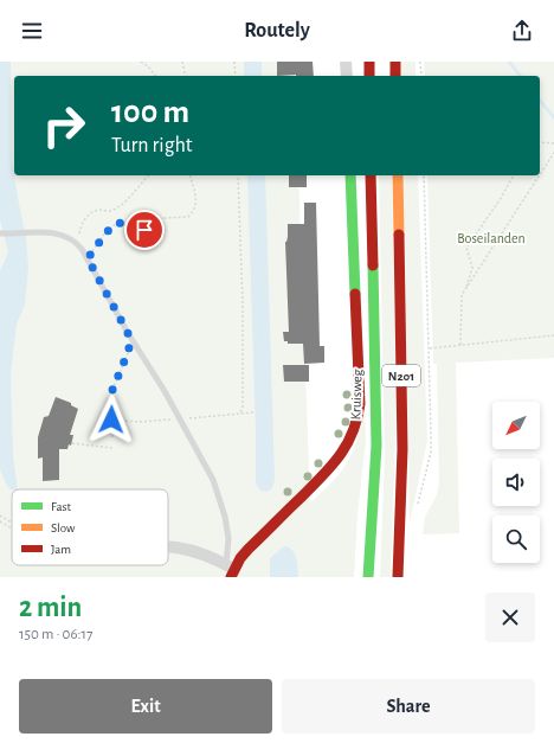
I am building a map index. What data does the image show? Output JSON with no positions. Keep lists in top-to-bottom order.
{
  "streets": {
    "main road": ["N201", "Kruisweg"]
  },
  "parks": ["Boseilanden"],
  "legend": ["Fast", "Slow", "Jam"],
  "north": "bottom left",
  "page": {
    "header": "Routely",
    "turn": ["100 m", "Turn right"],
    "heading": ["2 min", "150 m · 06:17"],
    "buttons": ["Exit", "Share"]
  }
}
